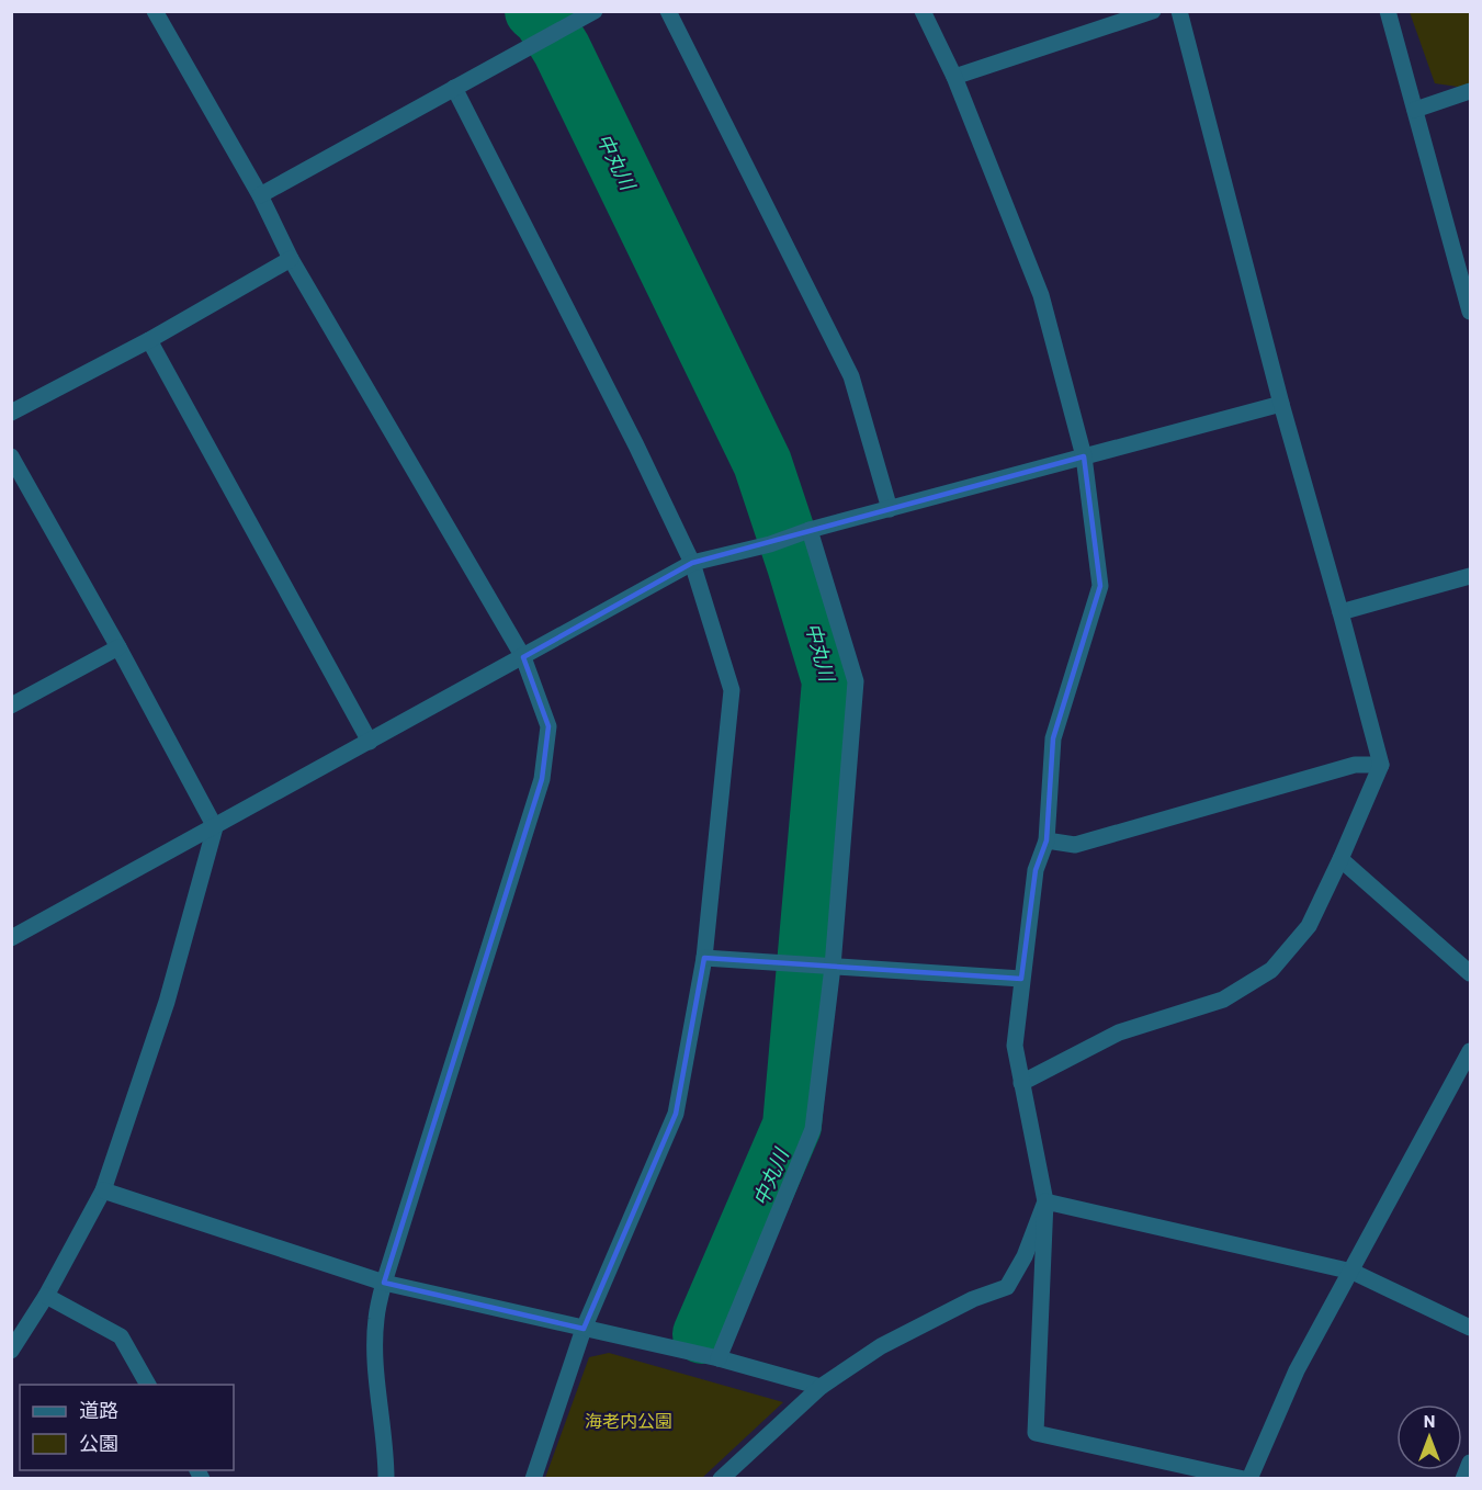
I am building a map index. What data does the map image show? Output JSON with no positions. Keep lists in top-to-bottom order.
{
  "water": ["中丸川"],
  "parks": ["海老内公園"],
  "legend": ["道路", "公園"],
  "north": "top"
}
